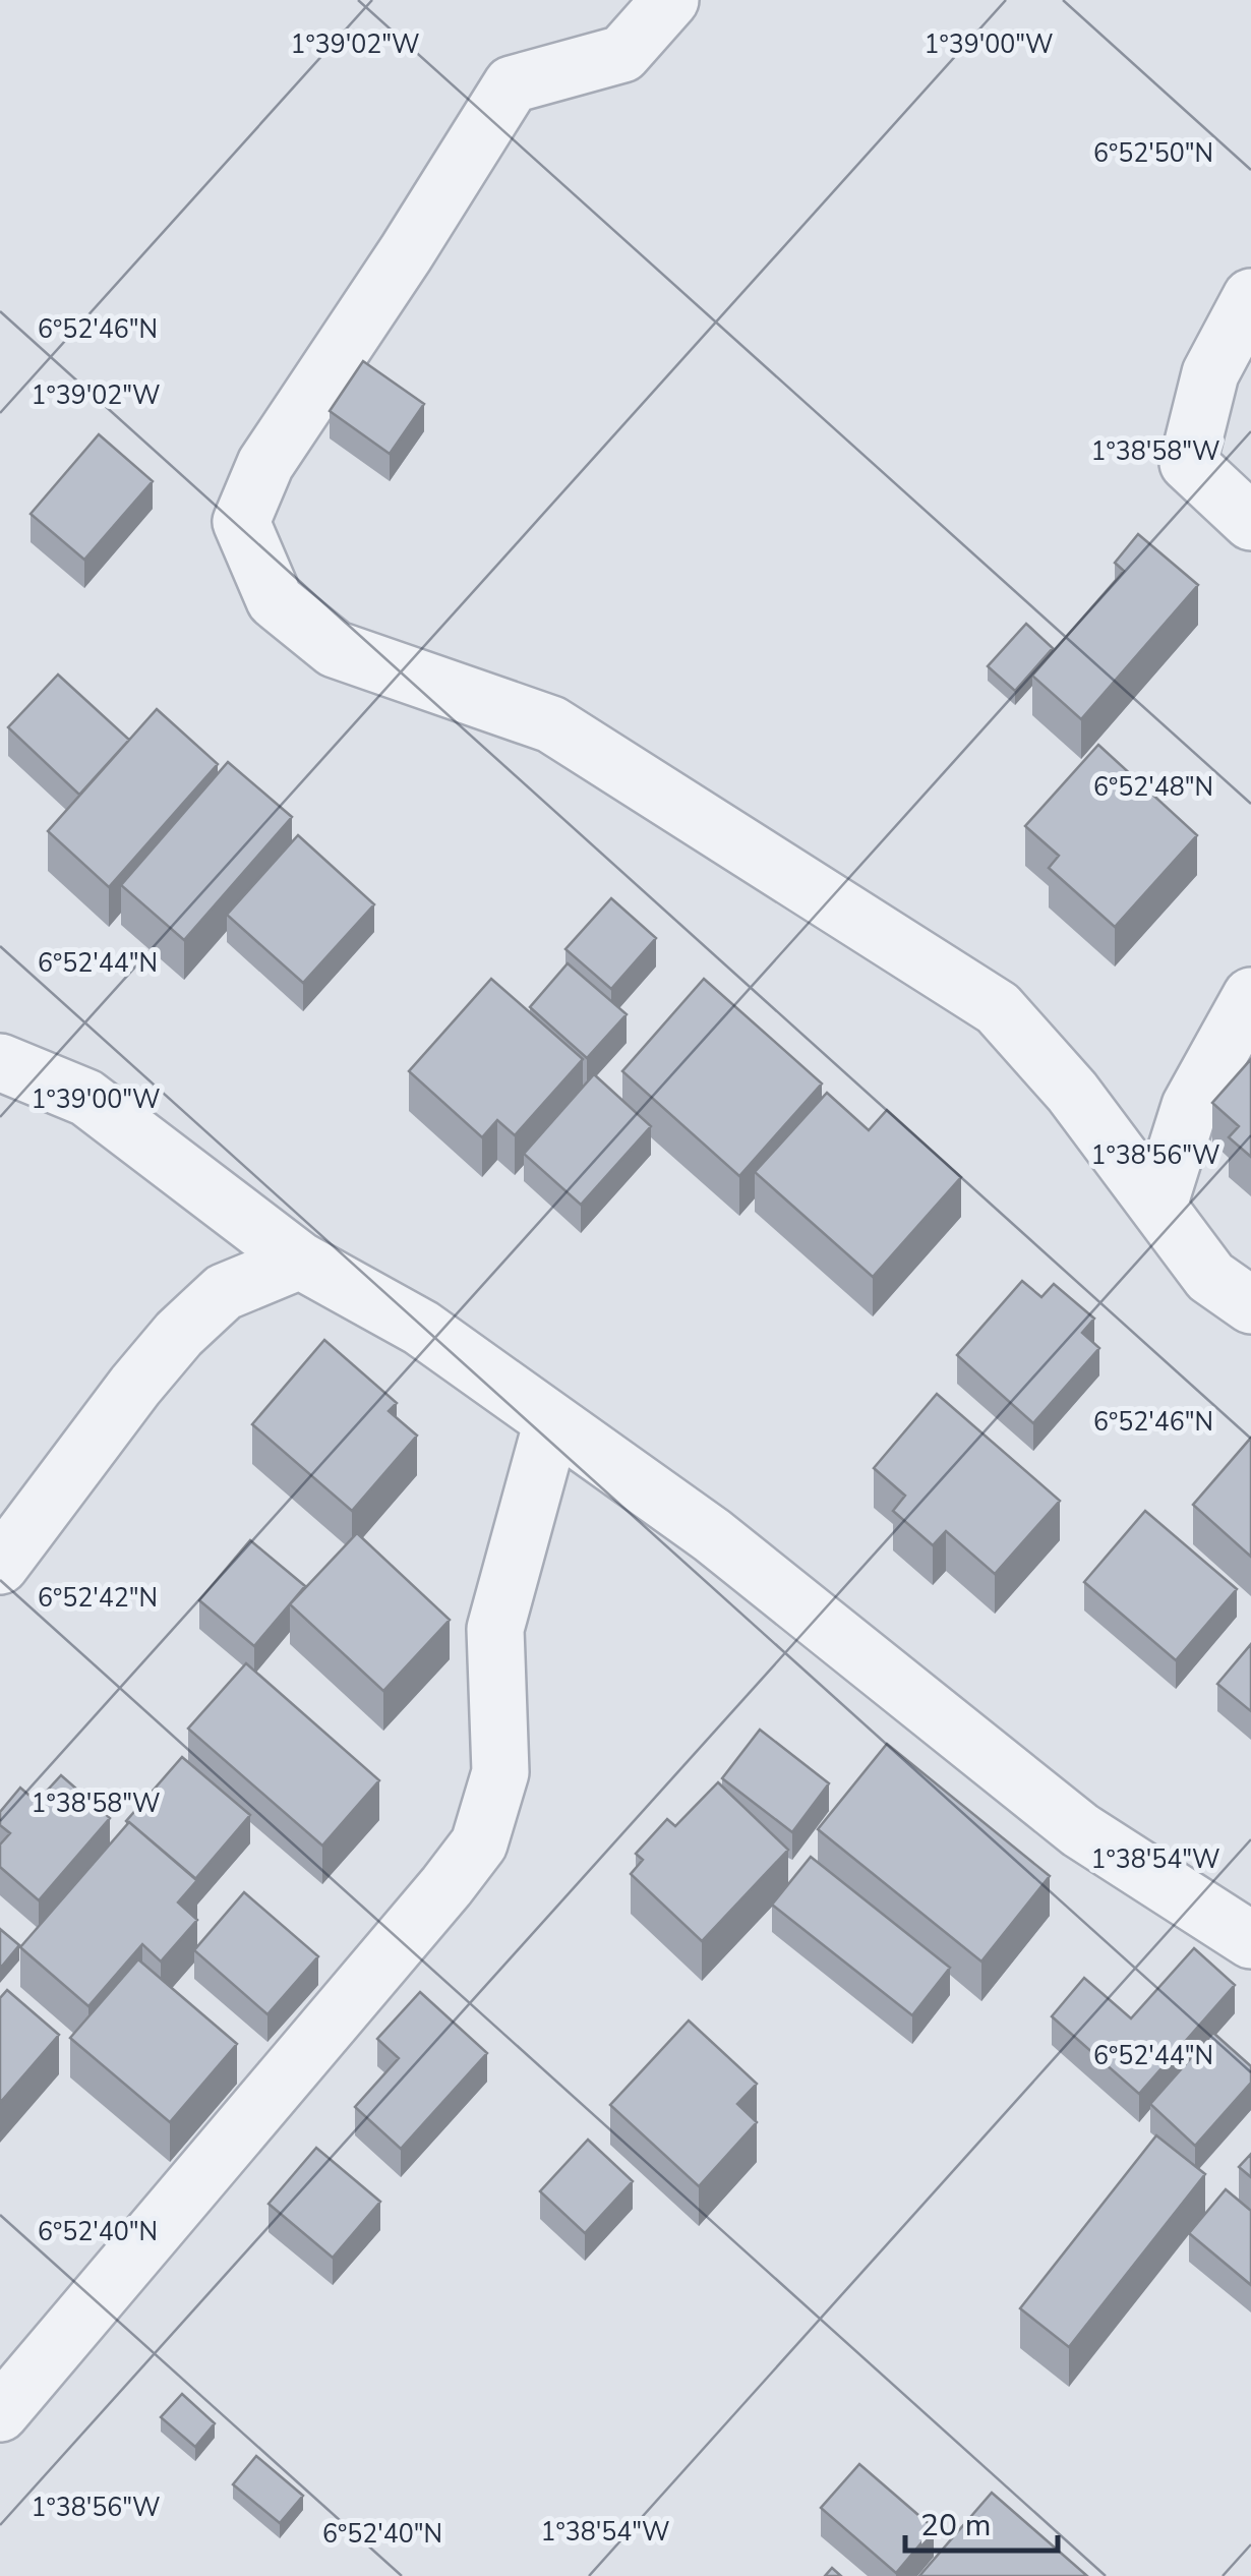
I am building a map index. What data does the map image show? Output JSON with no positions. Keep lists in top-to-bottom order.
{
  "scale_bar": "20 m",
  "coordinates": [
    "1°39'02\"W",
    "1°39'00\"W",
    "6°52'50\"N",
    "6°52'46\"N",
    "1°38'58\"W",
    "6°52'48\"N",
    "6°52'44\"N",
    "1°38'56\"W",
    "6°52'42\"N",
    "1°38'54\"W",
    "6°52'40\"N"
  ]
}
